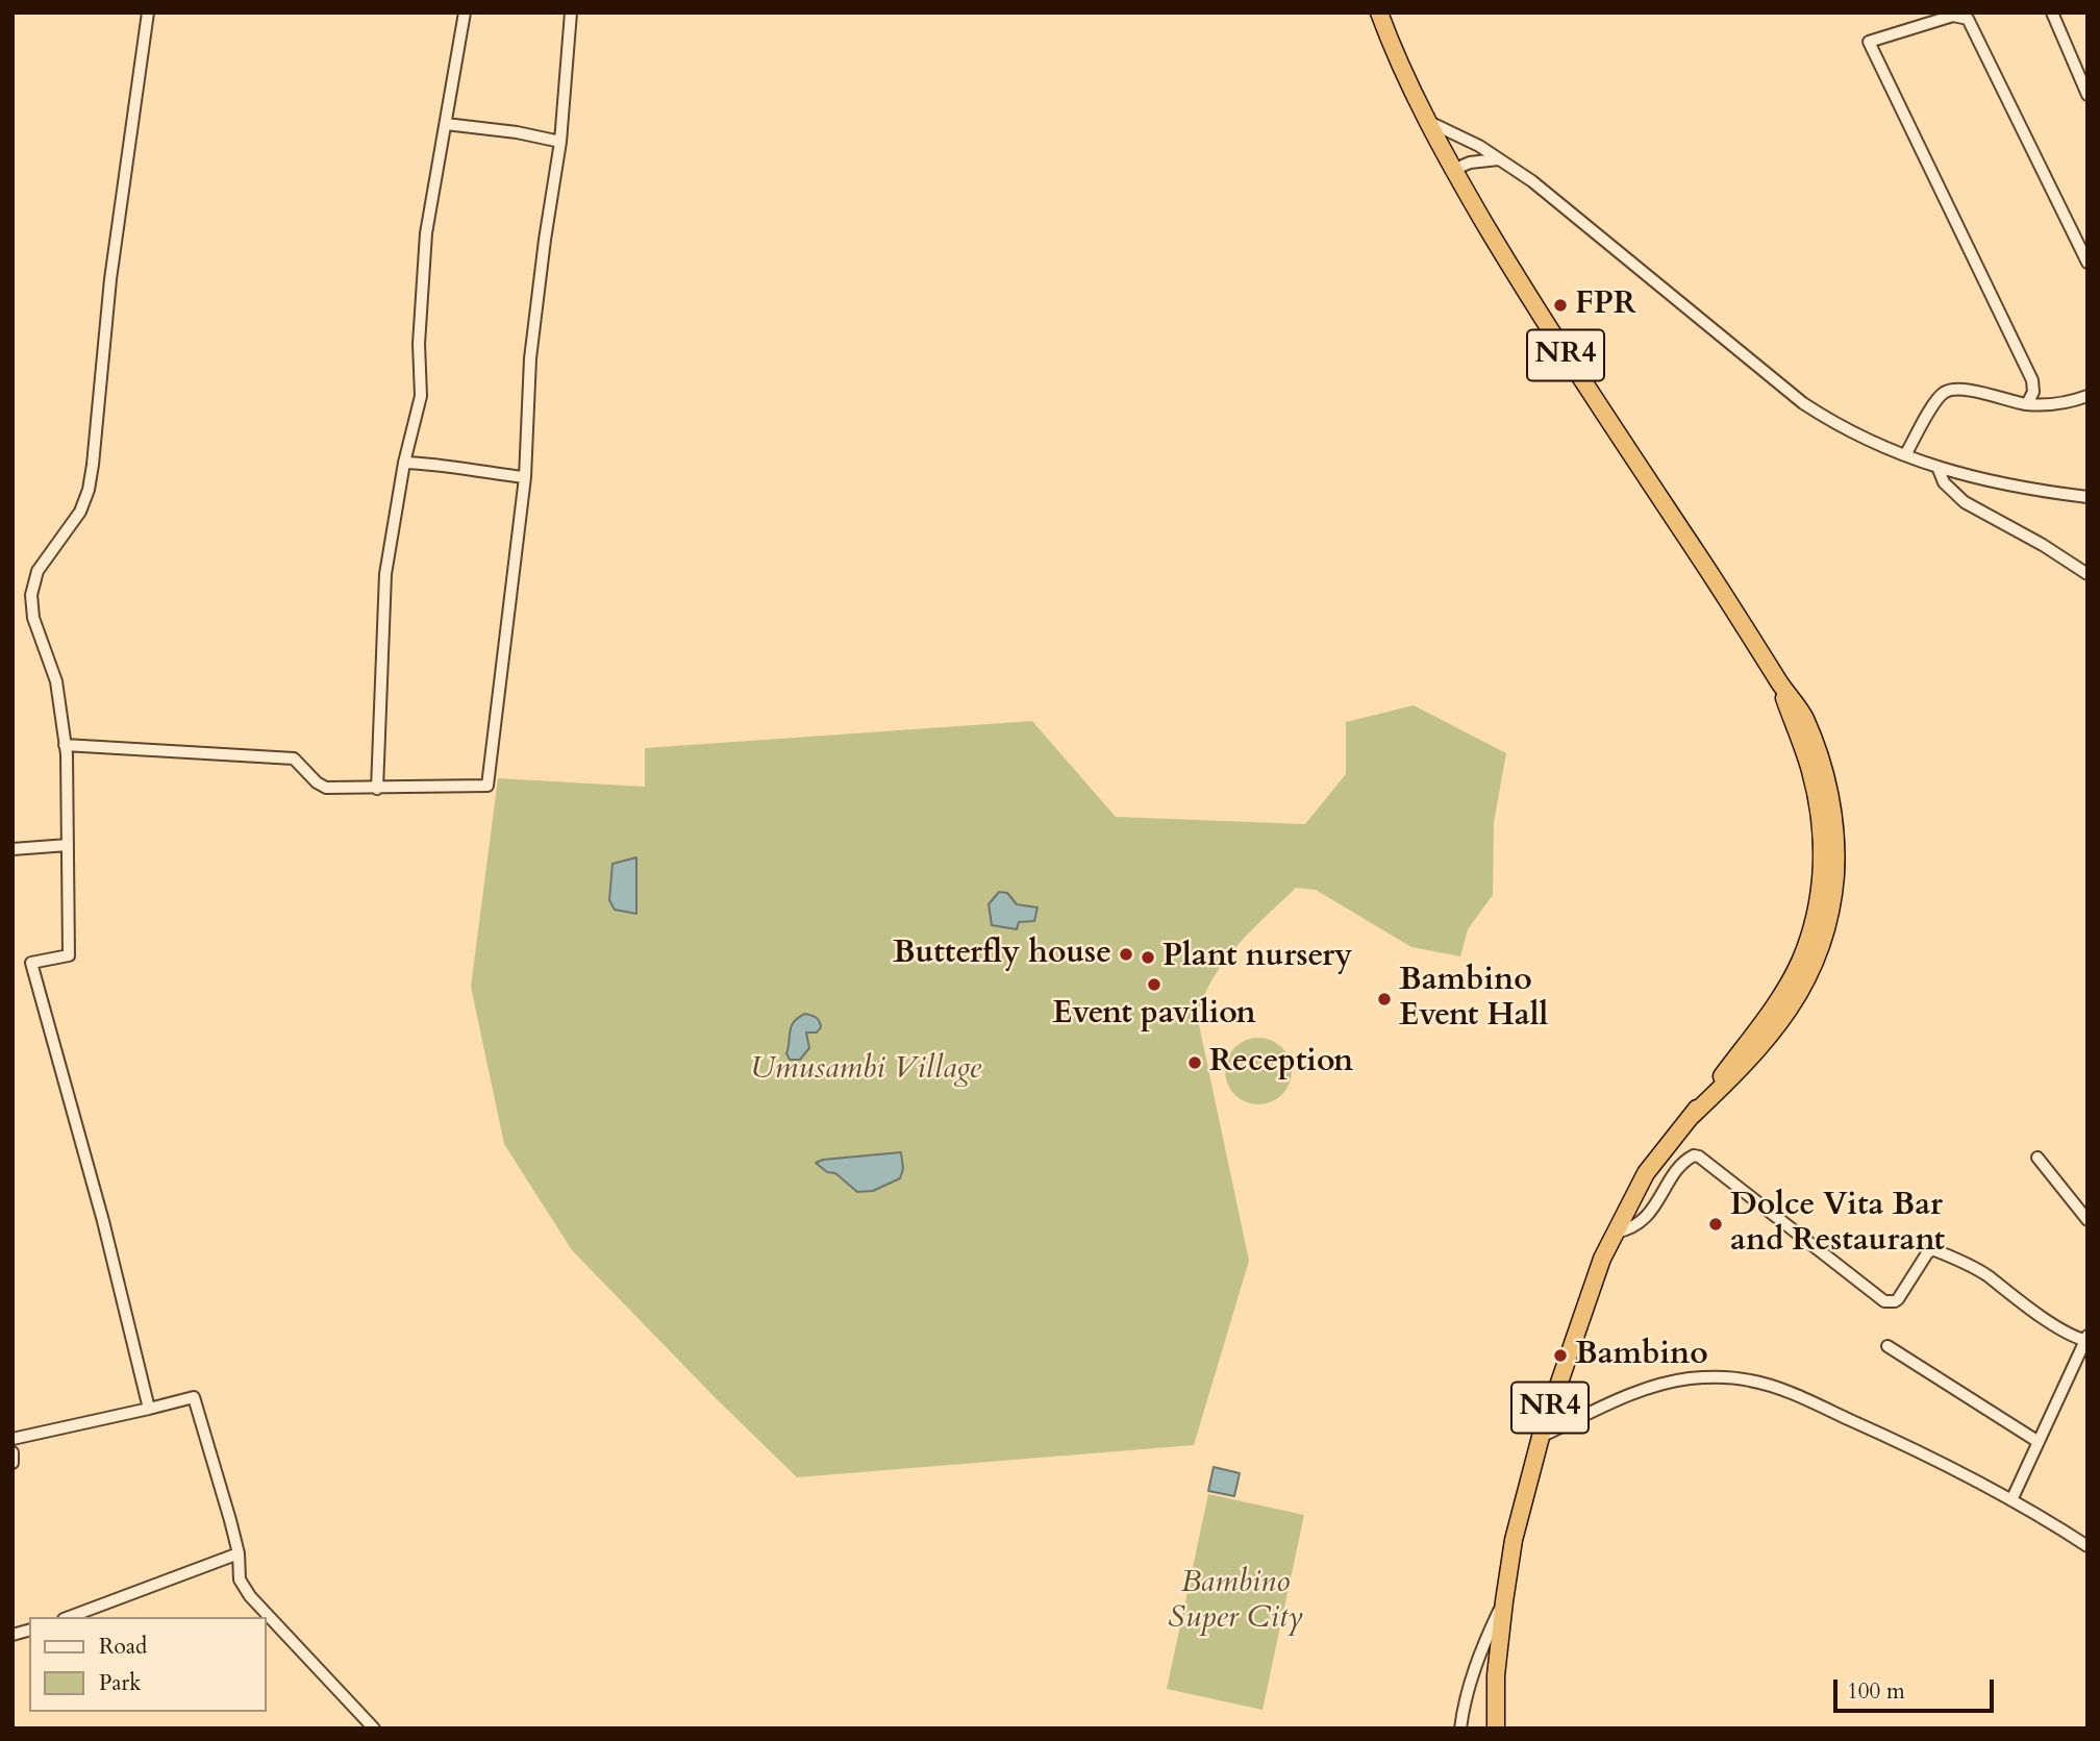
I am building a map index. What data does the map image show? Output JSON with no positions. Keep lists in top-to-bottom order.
{
  "streets": {
    "highway": ["NR4"]
  },
  "parks": ["Umusambi Village", "Bambino Super City"],
  "places": [
    "FPR",
    "Butterfly house",
    "Plant nursery",
    "Event pavilion",
    "Bambino Event Hall",
    "Reception",
    "Dolce Vita Bar and Restaurant",
    "Bambino"
  ],
  "legend": ["Road", "Park"],
  "scale_bar": "100 m"
}
